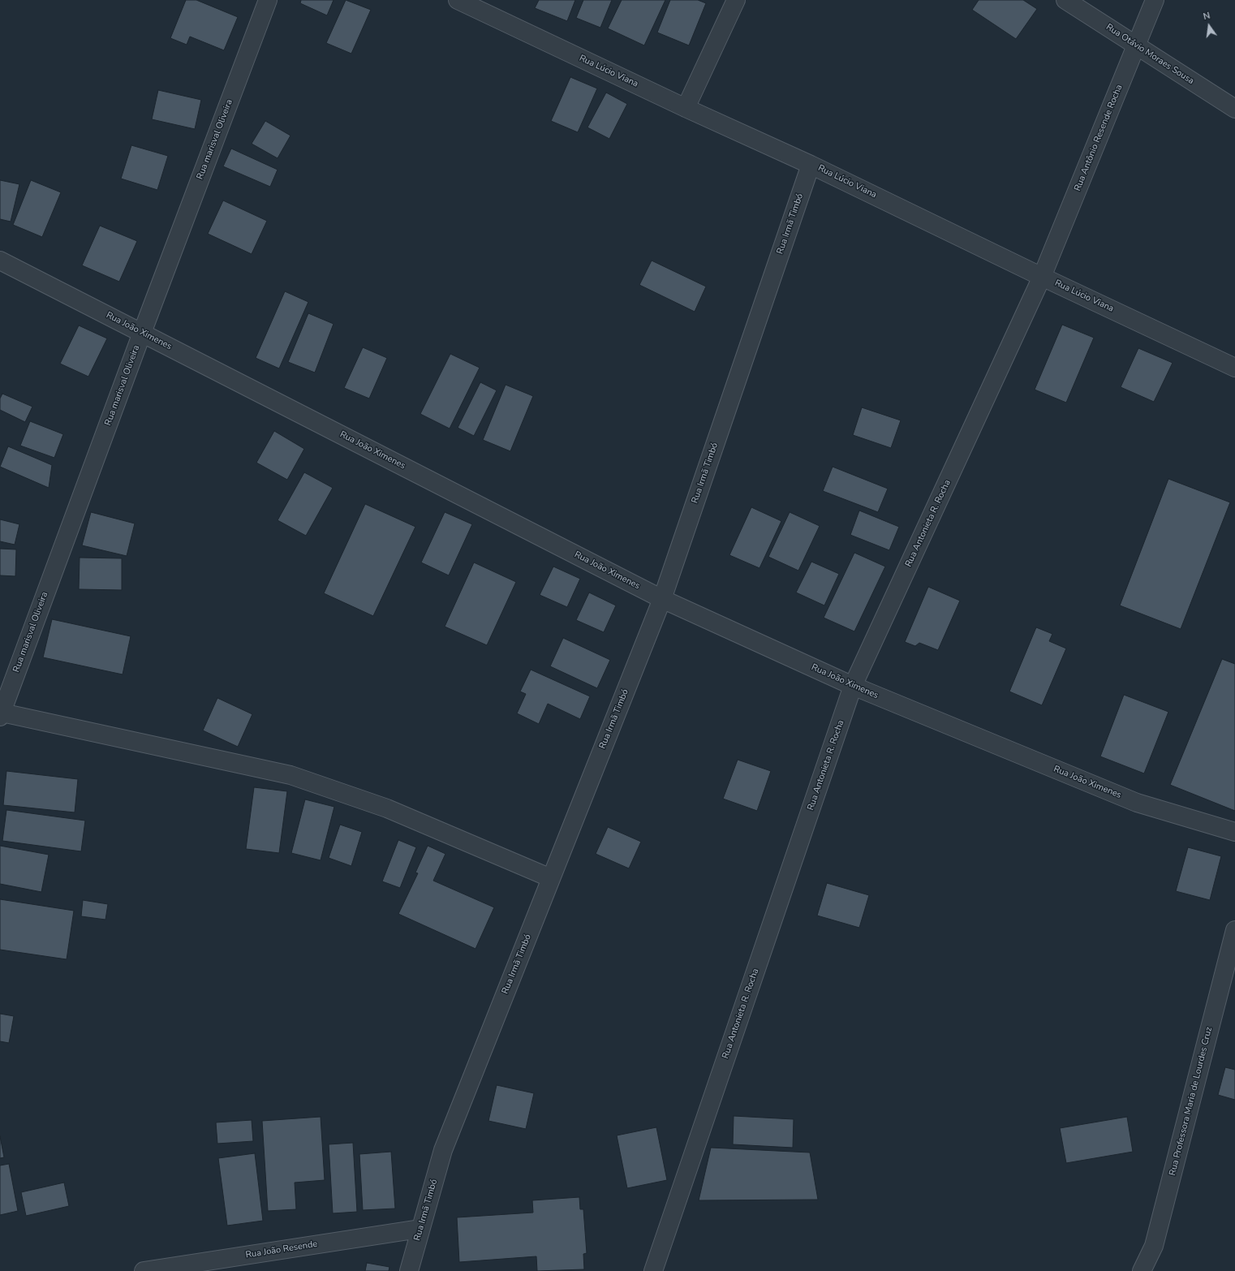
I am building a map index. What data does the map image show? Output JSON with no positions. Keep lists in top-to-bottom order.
{
  "streets": {
    "street": [
      "Rua Otávio Moraes Sousa",
      "Rua Lúcio Viana",
      "Rua Antônio Resende Rocha",
      "Rua marisval Oliveira",
      "Rua Irmã Timbó",
      "Rua João Ximenes",
      "Rua Antonieta R. Rocha",
      "Rua Professora Maria de Lourdes Cruz",
      "Rua João Resende"
    ]
  },
  "crossings": [
    ["Rua Otávio Moraes Sousa", "Rua Antônio Resende Rocha"],
    ["Rua Lúcio Viana", "Rua Antônio Resende Rocha"],
    ["Rua Lúcio Viana", "Rua Irmã Timbó"],
    ["Rua Lúcio Viana", "Rua Antonieta R. Rocha"],
    ["Rua Antônio Resende Rocha", "Rua Antonieta R. Rocha"],
    ["Rua marisval Oliveira", "Rua João Ximenes"],
    ["Rua Irmã Timbó", "Rua João Ximenes"],
    ["Rua Irmã Timbó", "Rua João Resende"],
    ["Rua João Ximenes", "Rua Antonieta R. Rocha"]
  ],
  "north": "top"
}
